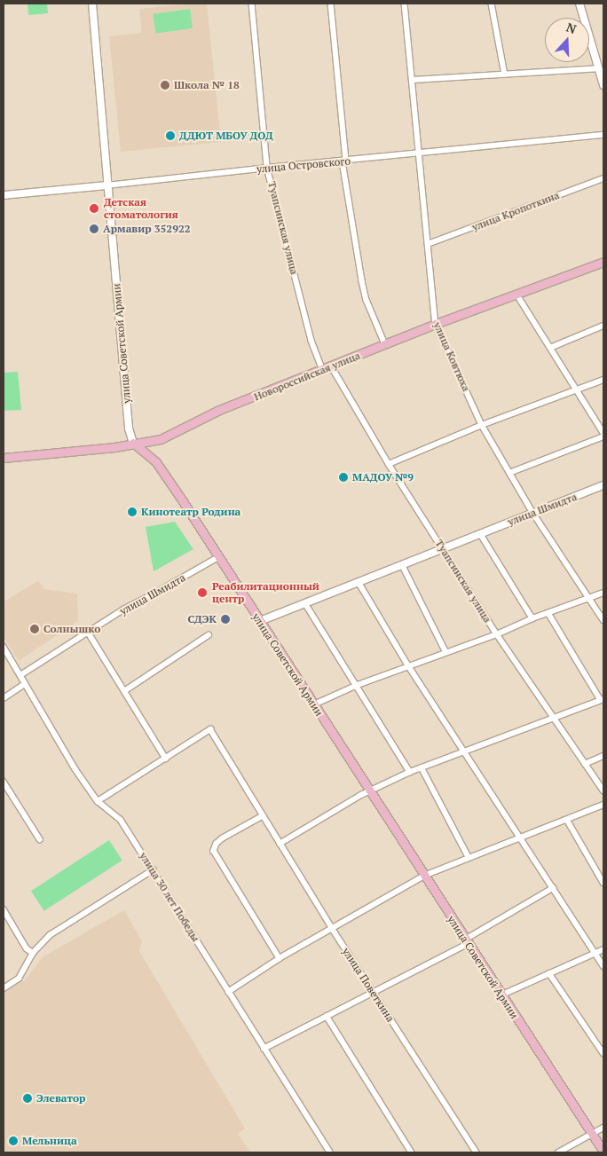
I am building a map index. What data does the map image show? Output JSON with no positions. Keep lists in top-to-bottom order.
{
  "streets": {
    "main road": [
      "улица Островского",
      "улица Советской Армии",
      "Новороссийская улица",
      "улица Шмидта"
    ],
    "street": [
      "улица Кропоткина",
      "Туапсинская улица",
      "улица Ковтюха",
      "улица 30 лет Победы",
      "улица Поветкина"
    ]
  },
  "crossings": [
    ["улица Островского", "Туапсинская улица"],
    ["улица Островского", "улица Советской Армии"],
    ["улица Островского", "улица Ковтюха"],
    ["улица Кропоткина", "улица Ковтюха"],
    ["Туапсинская улица", "Новороссийская улица"],
    ["Туапсинская улица", "улица Шмидта"],
    ["улица Советской Армии", "Новороссийская улица"],
    ["улица Советской Армии", "улица Шмидта"],
    ["улица Ковтюха", "Новороссийская улица"],
    ["улица Ковтюха", "улица Шмидта"],
    ["улица Шмидта", "улица 30 лет Победы"]
  ],
  "places": [
    "Школа № 18",
    "ДДЮТ МБОУ ДОД",
    "Детская стоматология",
    "Армавир 352922",
    "МАДОУ №9",
    "Кинотеатр Родина",
    "Реабилитационный центр",
    "СДЭК",
    "Солнышко",
    "Элеватор",
    "Мельница"
  ],
  "north": "top"
}
